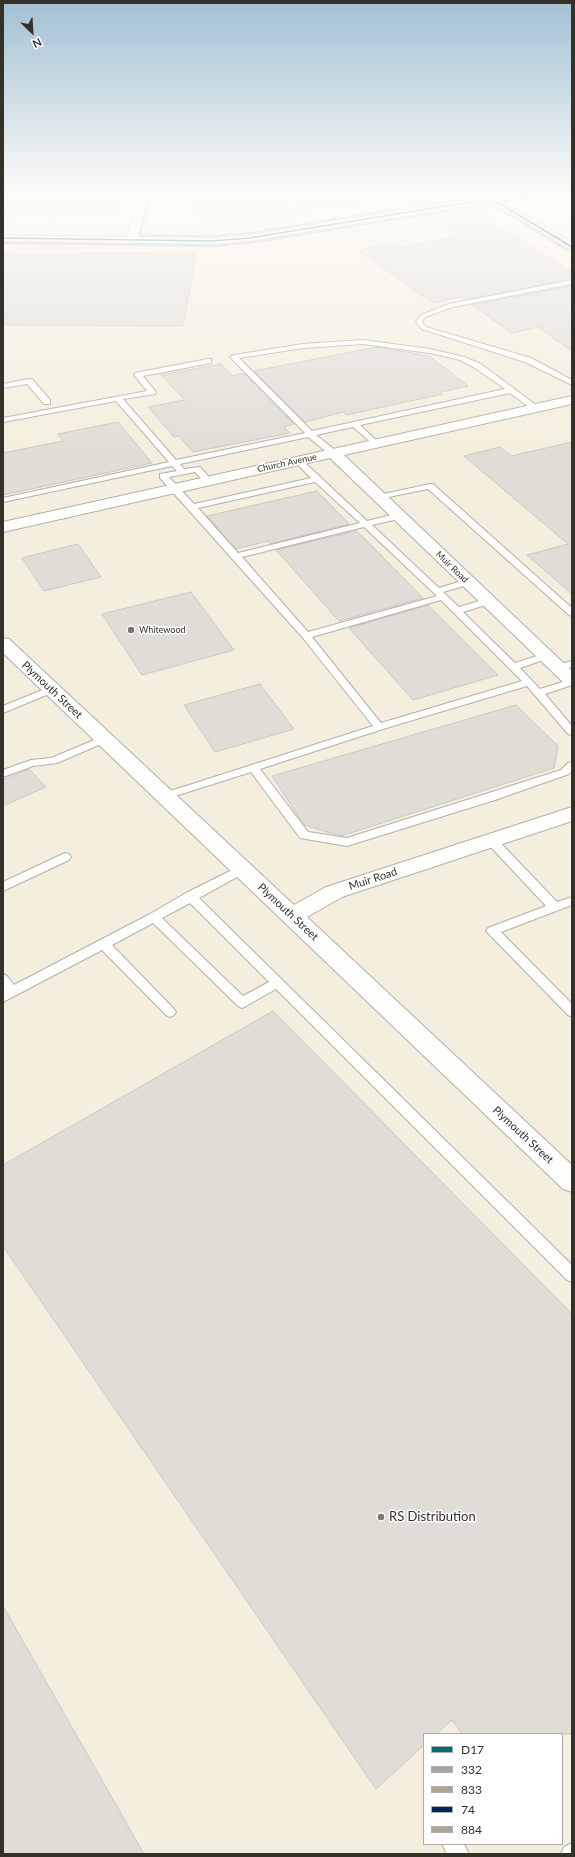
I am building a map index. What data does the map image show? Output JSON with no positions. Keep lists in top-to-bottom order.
{
  "streets": {
    "street": ["Church Avenue", "Muir Road", "Plymouth Street"]
  },
  "crossings": [
    ["Church Avenue", "Muir Road"],
    ["Muir Road", "Plymouth Street"]
  ],
  "places": ["Whitewood", "RS Distribution"],
  "legend": [
    "D17",
    "332",
    "833",
    "74",
    "884"
  ],
  "north": "bottom right"
}
